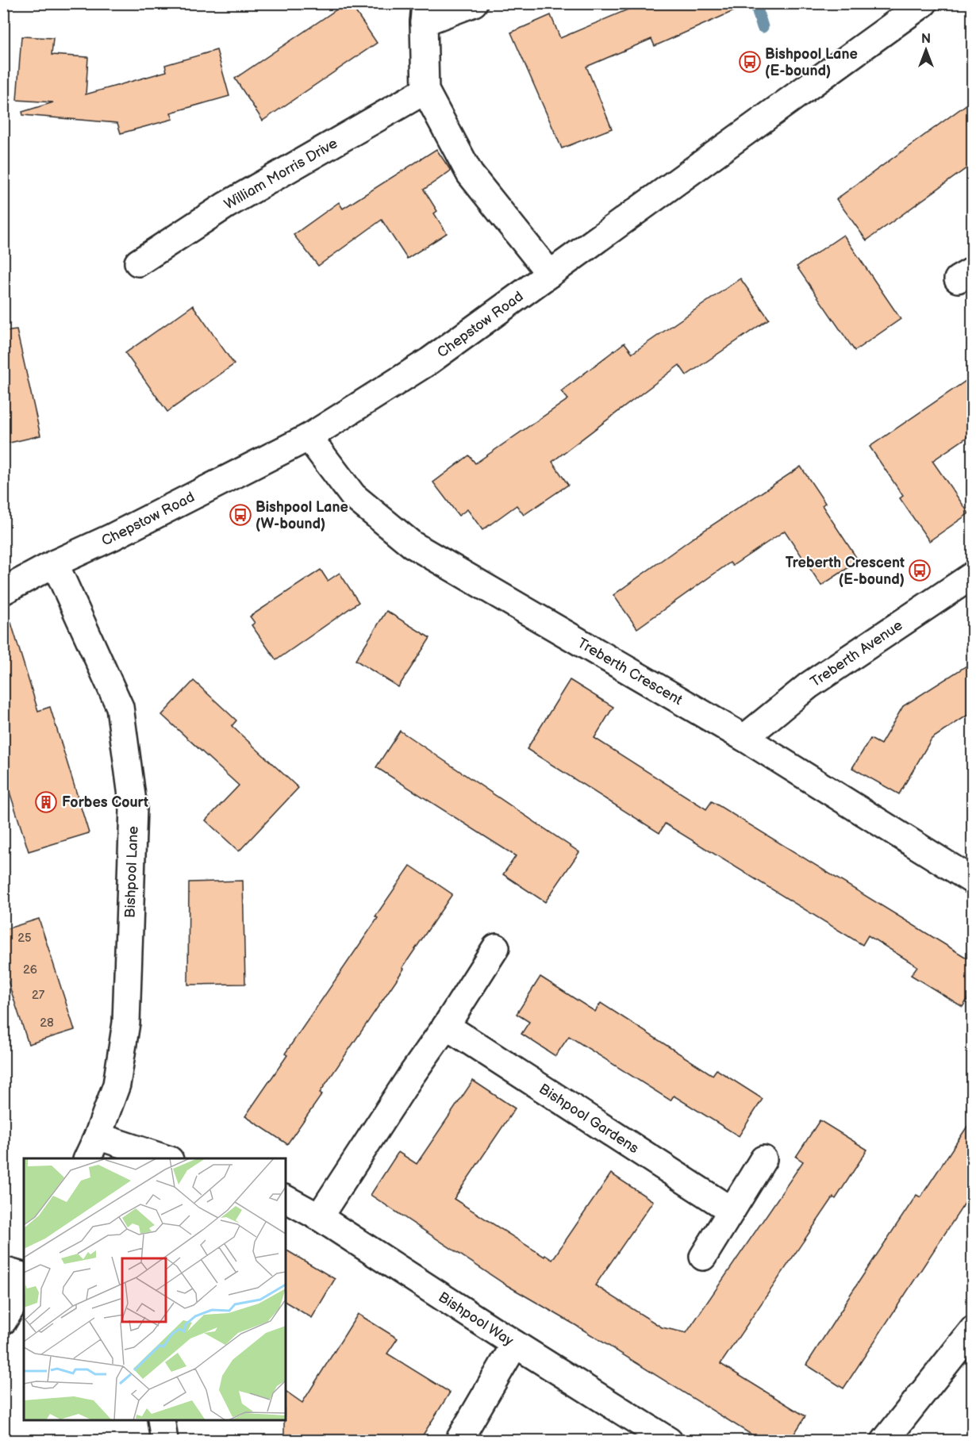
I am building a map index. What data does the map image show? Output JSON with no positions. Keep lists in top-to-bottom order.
{
  "streets": {
    "street": [
      "William Morris Drive",
      "Chepstow Road",
      "Treberth Avenue",
      "Treberth Crescent",
      "Bishpool Lane",
      "Bishpool Gardens",
      "Bishpool Way"
    ]
  },
  "crossings": [
    ["Chepstow Road", "Treberth Crescent"],
    ["Chepstow Road", "Bishpool Lane"],
    ["Treberth Avenue", "Treberth Crescent"]
  ],
  "places": {
    "bus stop": ["Bishpool Lane (E-bound)", "Bishpool Lane (W-bound)", "Treberth Crescent (E-bound)"],
    "building": ["Forbes Court"]
  },
  "house_numbers": [
    "25",
    "26",
    "27",
    "28"
  ],
  "north": "top"
}
